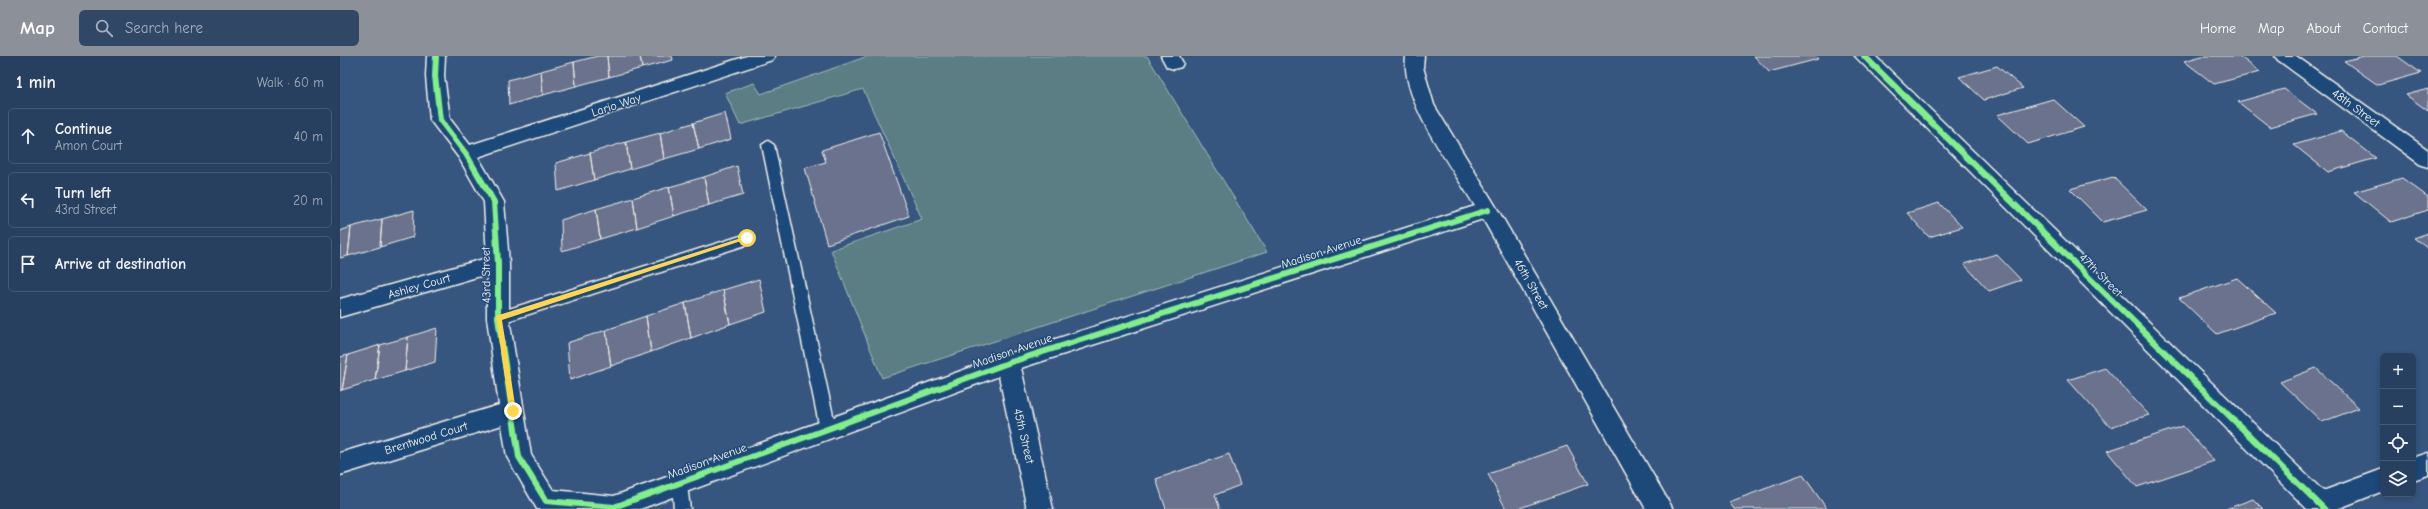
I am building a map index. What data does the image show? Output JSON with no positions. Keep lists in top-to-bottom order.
{
  "streets": {
    "street": [
      "Lario Way",
      "48th Street",
      "Madison Avenue",
      "43rd Street",
      "47th Street",
      "46th Street",
      "Ashley Court",
      "45th Street",
      "Brentwood Court"
    ]
  },
  "crossings": [
    ["Lario Way", "43rd Street"],
    ["Madison Avenue", "43rd Street"],
    ["Madison Avenue", "46th Street"],
    ["Madison Avenue", "45th Street"],
    ["43rd Street", "Ashley Court"],
    ["43rd Street", "Brentwood Court"]
  ],
  "page": {
    "header": "Map",
    "search": "Search here",
    "nav": [
      "Home",
      "Map",
      "About",
      "Contact"
    ],
    "heading": ["1 min", "Walk · 60 m"],
    "list": [
      ["Continue", "Amon Court", "40 m"],
      ["Turn left", "43rd Street", "20 m"],
      "Arrive at destination"
    ],
    "map_buttons": ["+", "−"]
  }
}
